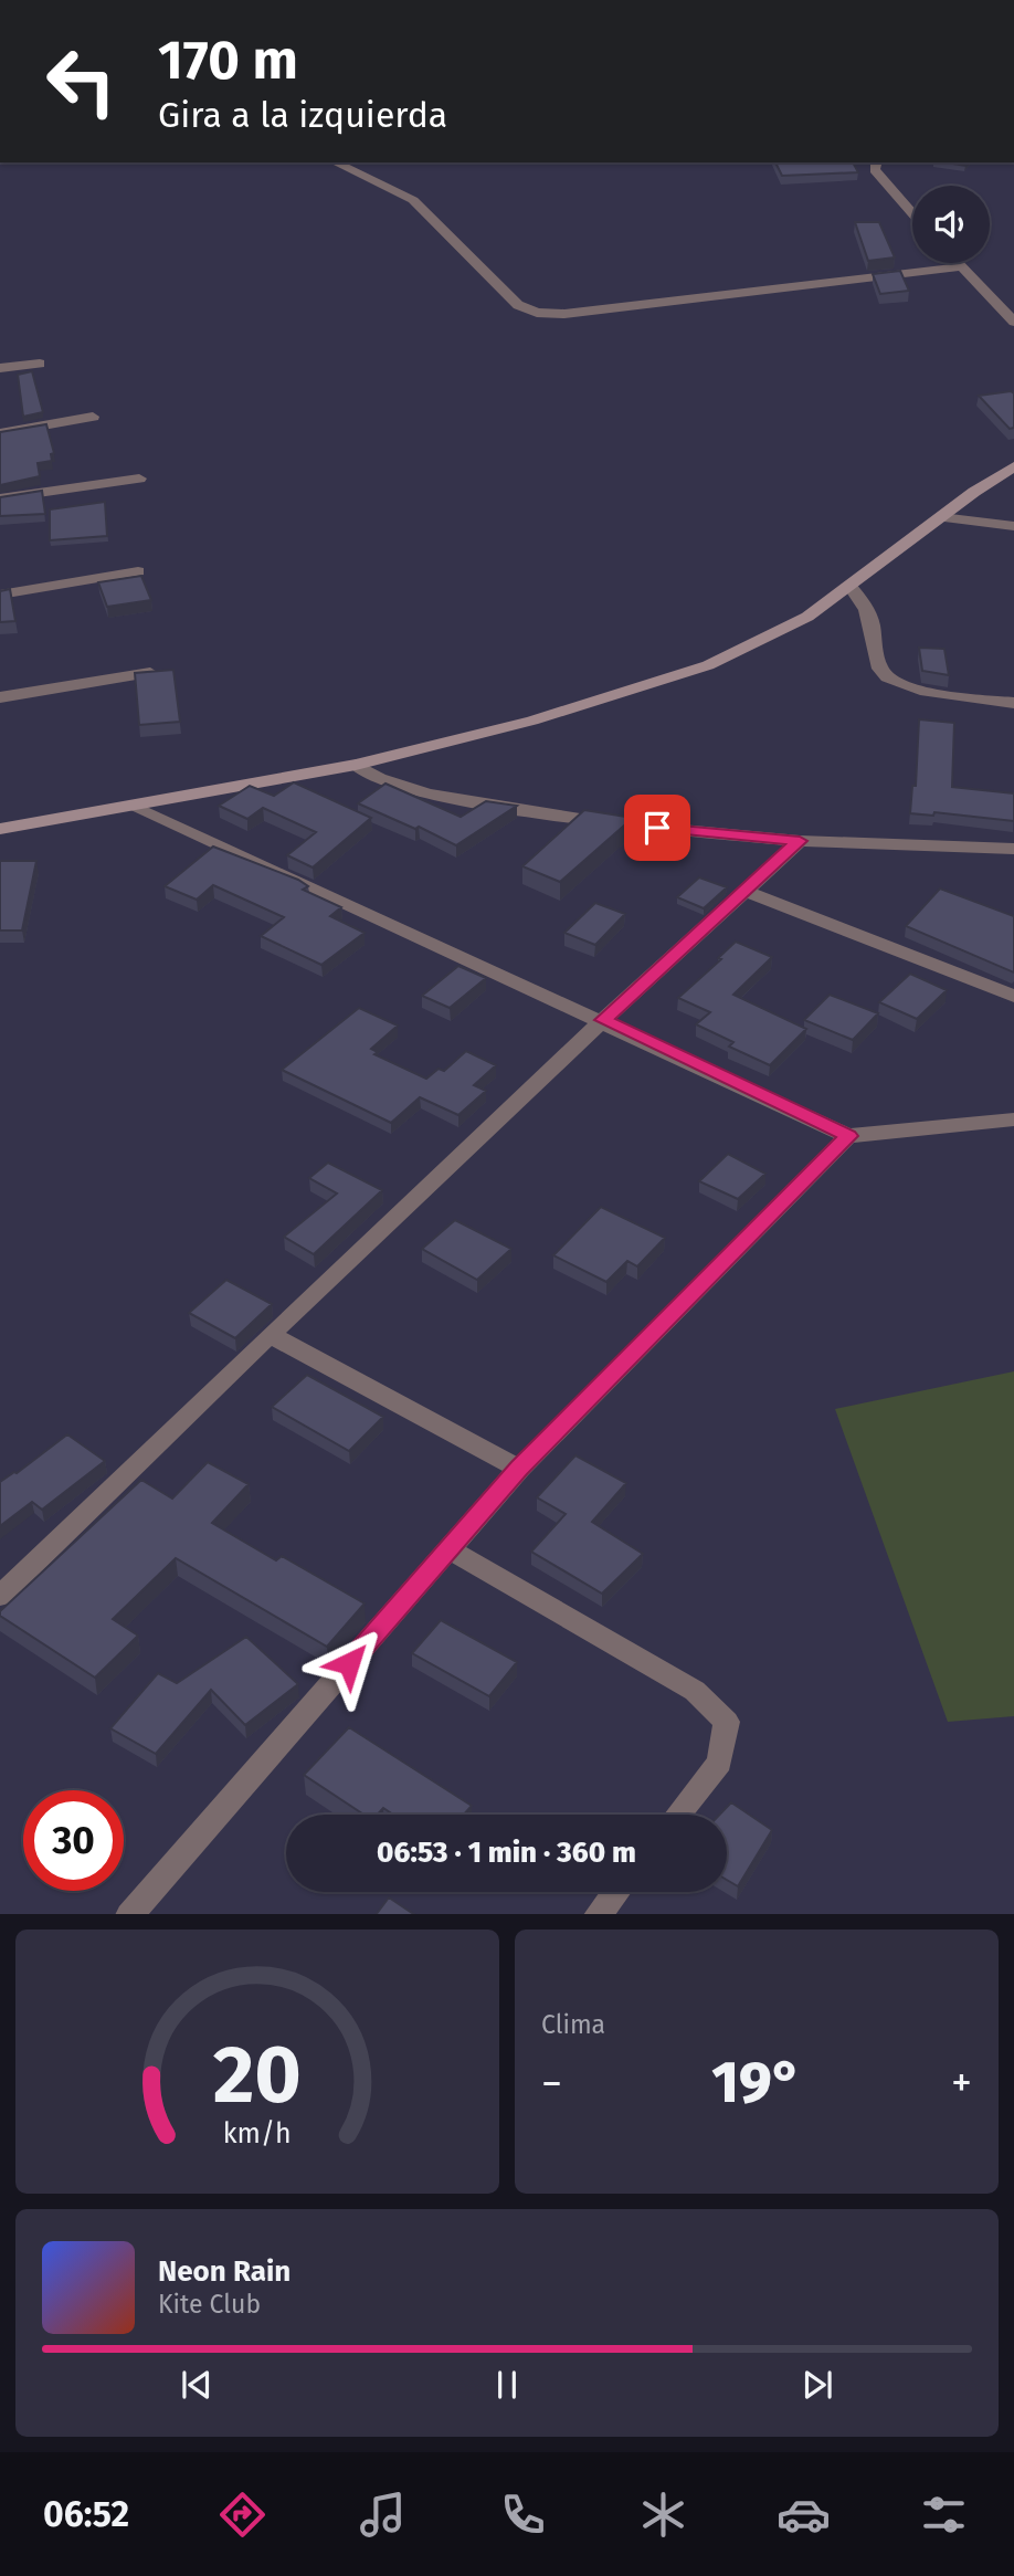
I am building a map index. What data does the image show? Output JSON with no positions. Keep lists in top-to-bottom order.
{
  "page": {
    "turn": ["170 m", "Gira a la izquierda"],
    "limit": "30",
    "trip": "06:53 · 1 min · 360 m",
    "tile": "Clima",
    "heat": ["−", "19°", "+"],
    "song": ["Neon Rain", "Kite Club"],
    "tabs": "06:52",
    "gauge": ["20", "km/h"]
  }
}
